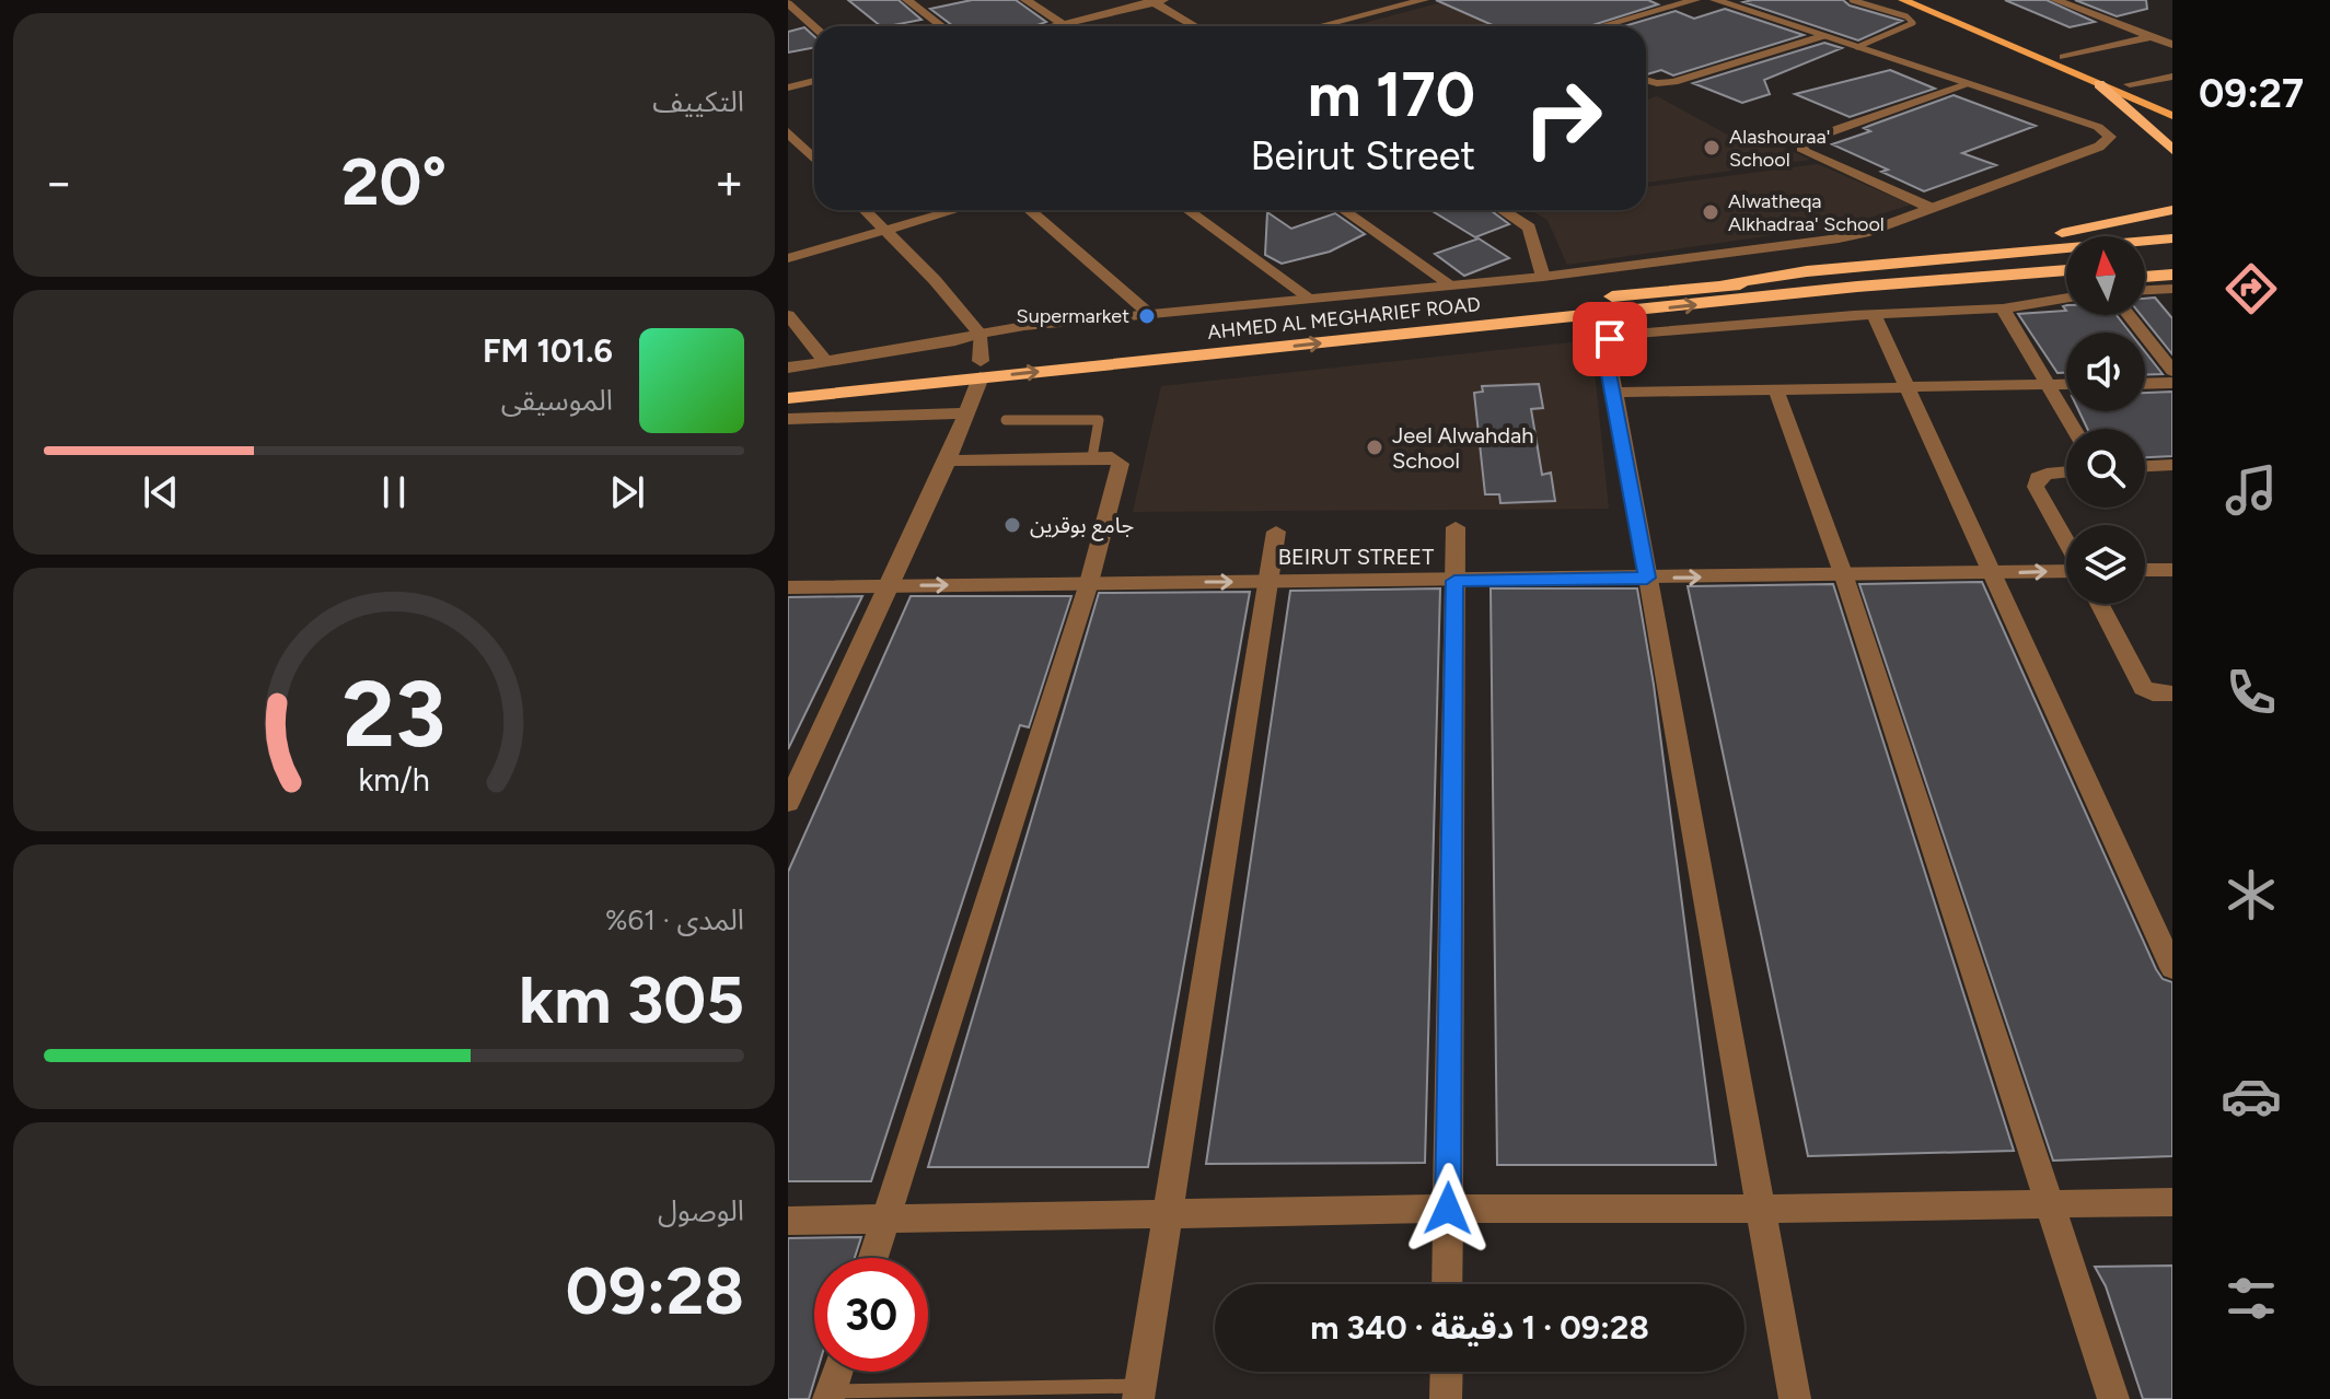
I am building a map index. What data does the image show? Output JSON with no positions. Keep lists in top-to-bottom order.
{
  "streets": {
    "highway": ["AHMED AL MEGHARIEF ROAD"],
    "street": ["BEIRUT STREET"]
  },
  "places": [
    "Alashouraa' School",
    "Alwatheqa Alkhadraa' School",
    "Supermarket",
    "Jeel Alwahdah School",
    "جامع بوقرين"
  ],
  "north": "top",
  "page": {
    "tabs": "09:27",
    "tile": [
      "التكييف",
      ["المدى · 61%", "305 km"],
      ["الوصول", "09:28"]
    ],
    "turn": ["170 m", "Beirut Street"],
    "heat": ["−", "20°", "+"],
    "song": ["101.6 FM", "الموسيقى"],
    "limit": "30",
    "trip": "09:28 · 1 دقيقة · 340 m",
    "gauge": ["23", "km/h"]
  }
}
